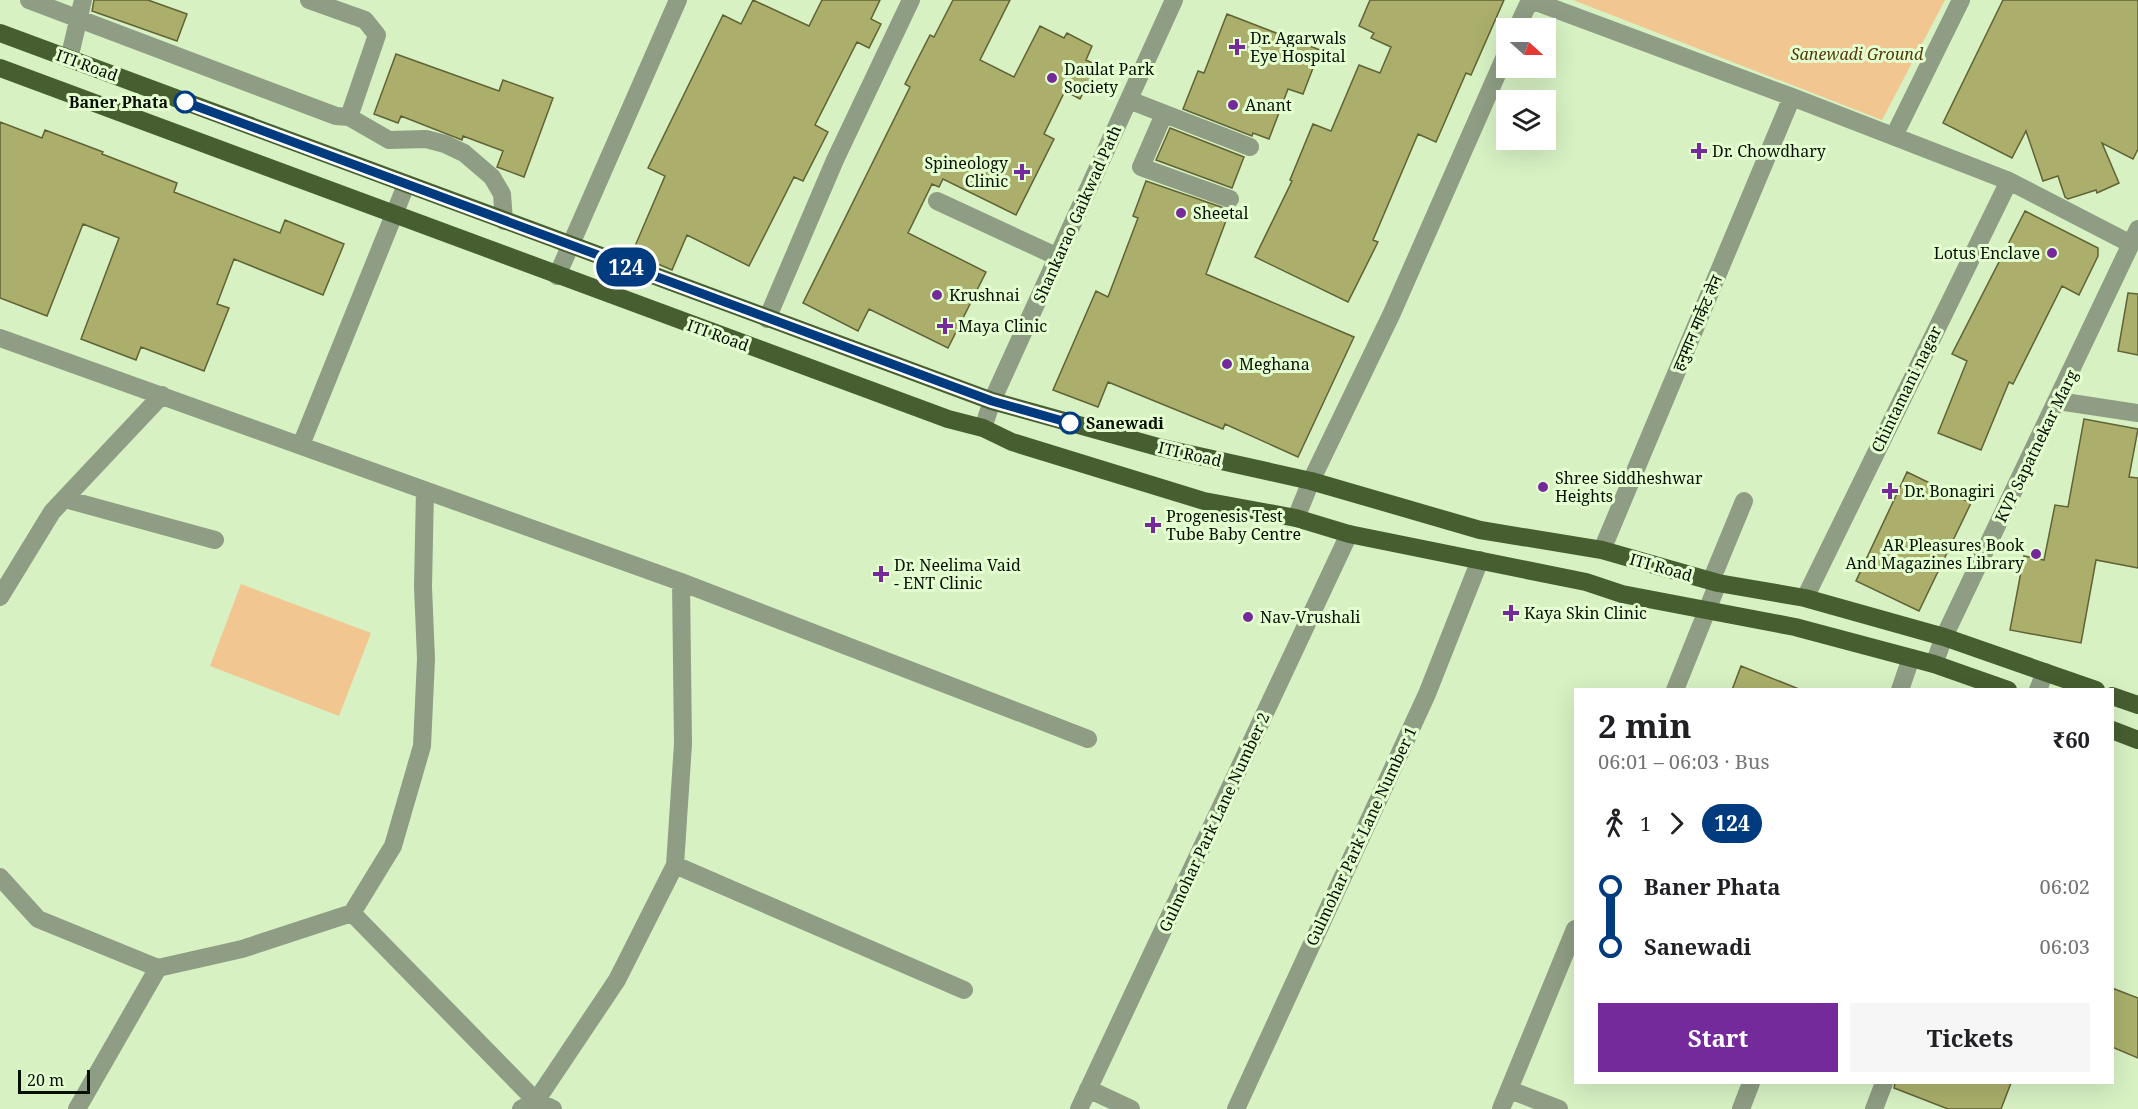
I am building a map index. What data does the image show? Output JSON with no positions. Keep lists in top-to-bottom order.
{
  "streets": {
    "main road": ["ITI Road"],
    "street": [
      "Shankarao Gaikwad Path",
      "हनुमान मार्केट लेन",
      "Chintamani nagar",
      "KVP Sapatnekar Marg",
      "Gulmohar Park Lane Number 2",
      "Gulmohar Park Lane Number 1"
    ]
  },
  "crossings": [
    ["ITI Road", "Shankarao Gaikwad Path"],
    ["ITI Road", "हनुमान मार्केट लेन"],
    ["ITI Road", "Chintamani nagar"],
    ["ITI Road", "KVP Sapatnekar Marg"],
    ["ITI Road", "Gulmohar Park Lane Number 2"],
    ["ITI Road", "Gulmohar Park Lane Number 1"]
  ],
  "parks": ["Sanewadi Ground"],
  "places": {
    "health": [
      "Dr. Agarwals Eye Hospital",
      "Dr. Chowdhary",
      "Spineology Clinic",
      "Maya Clinic",
      "Dr. Bonagiri",
      "Progenesis Test Tube Baby Centre",
      "Dr. Neelima Vaid - ENT Clinic",
      "Kaya Skin Clinic"
    ],
    "other": [
      "Daulat Park Society",
      "Baner Phata",
      "Anant",
      "Sheetal",
      "Lotus Enclave",
      "Krushnai",
      "Meghana",
      "Sanewadi",
      "Shree Siddheshwar Heights",
      "AR Pleasures Book And Magazines Library",
      "Nav-Vrushali"
    ]
  },
  "lines": ["bus line 124"],
  "scale_bar": "20 m",
  "north": "right",
  "page": {
    "on_map": "124",
    "heading": ["2 min", "06:01 – 06:03 · Bus", "₹60"],
    "legs": ["1", "124"],
    "list": [
      {
        "name": "Baner Phata",
        "value": "06:02"
      },
      {
        "name": "Sanewadi",
        "value": "06:03"
      }
    ],
    "buttons": ["Start", "Tickets"],
    "scale": "20 m"
  }
}
